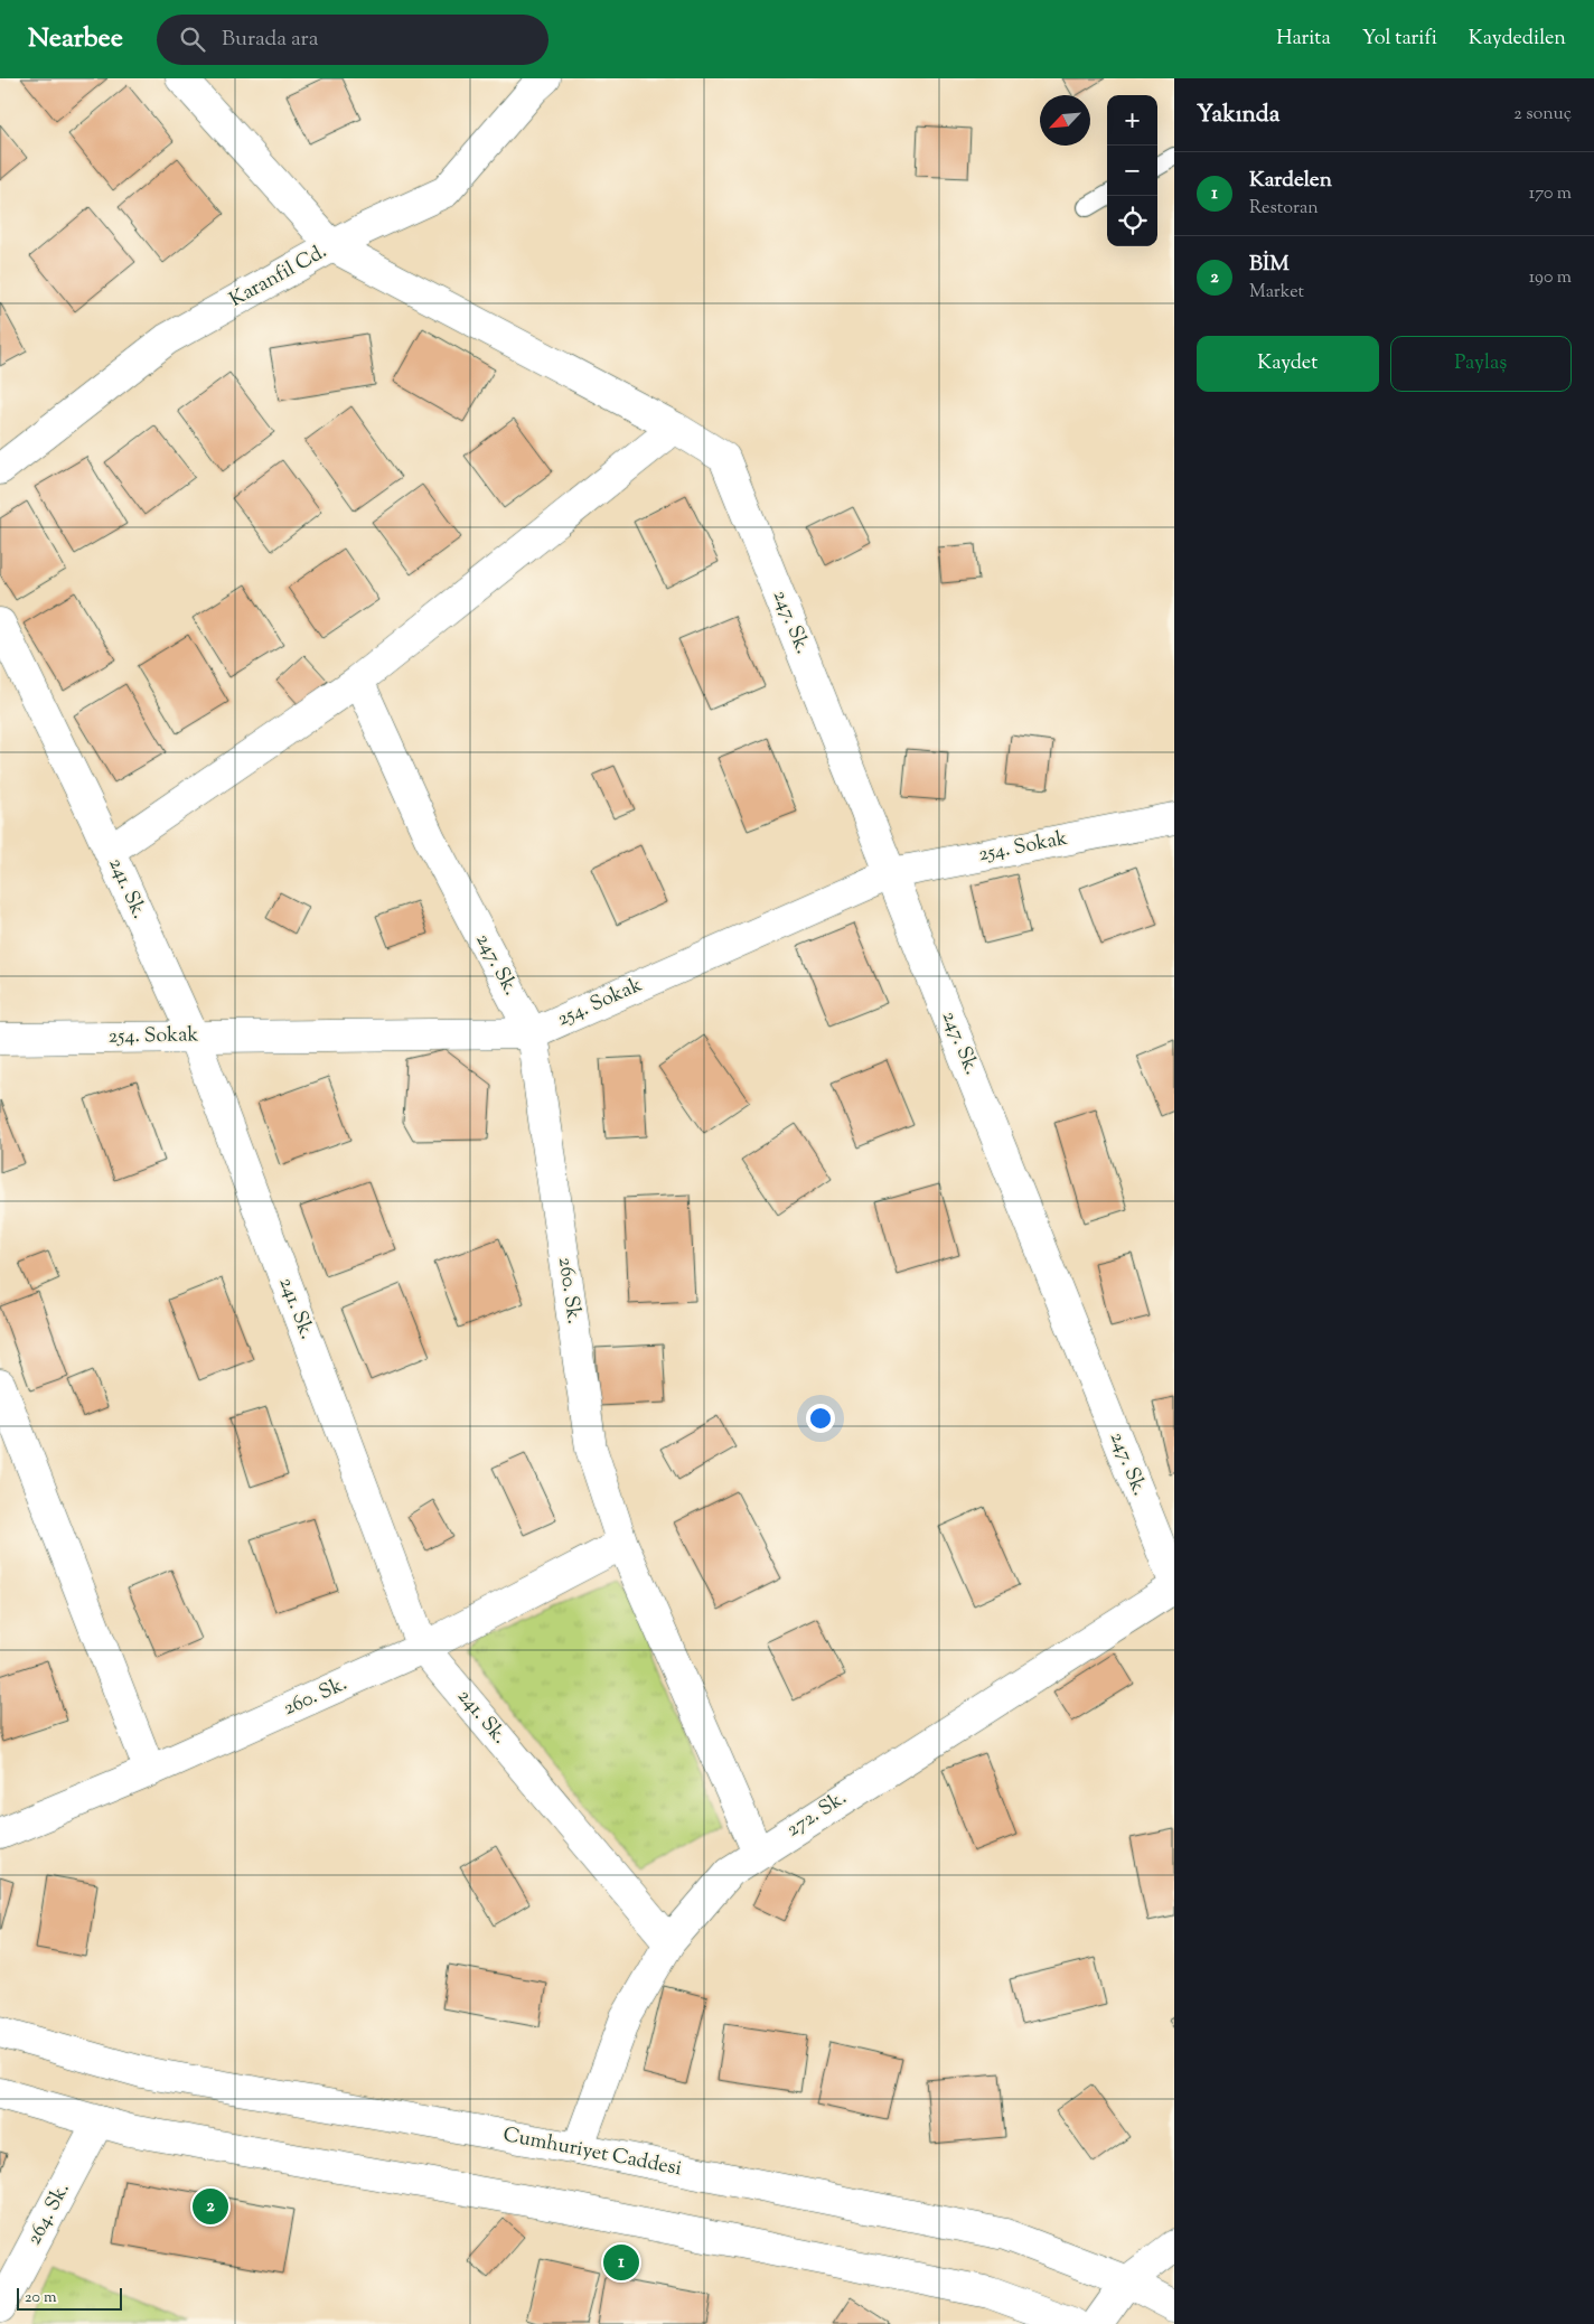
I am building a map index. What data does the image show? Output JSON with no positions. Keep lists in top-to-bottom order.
{
  "streets": {
    "street": [
      "Karanfil Cd.",
      "247. Sk.",
      "254. Sokak",
      "241. Sk.",
      "260. Sk.",
      "272. Sk.",
      "Cumhuriyet Caddesi",
      "264. Sk."
    ]
  },
  "crossings": [
    ["Karanfil Cd.", "247. Sk."],
    ["247. Sk.", "254. Sokak"],
    ["247. Sk.", "260. Sk."],
    ["254. Sokak", "241. Sk."],
    ["254. Sokak", "260. Sk."],
    ["241. Sk.", "260. Sk."],
    ["241. Sk.", "272. Sk."],
    ["260. Sk.", "272. Sk."],
    ["272. Sk.", "Cumhuriyet Caddesi"]
  ],
  "scale_bar": "20 m",
  "north": "bottom left",
  "page": {
    "header": "Nearbee",
    "search": "Burada ara",
    "nav": ["Harita", "Yol tarifi", "Kaydedilen"],
    "heading": ["Yakında", "2 sonuç"],
    "map_buttons": ["+", "−"],
    "list": [
      {
        "mark": "1",
        "name": "Kardelen",
        "note": "Restoran",
        "value": "170 m"
      },
      {
        "mark": "2",
        "name": "BİM",
        "note": "Market",
        "value": "190 m"
      }
    ],
    "buttons": ["Kaydet", "Paylaş"],
    "pins": ["2", "1"],
    "scale": "20 m"
  }
}
